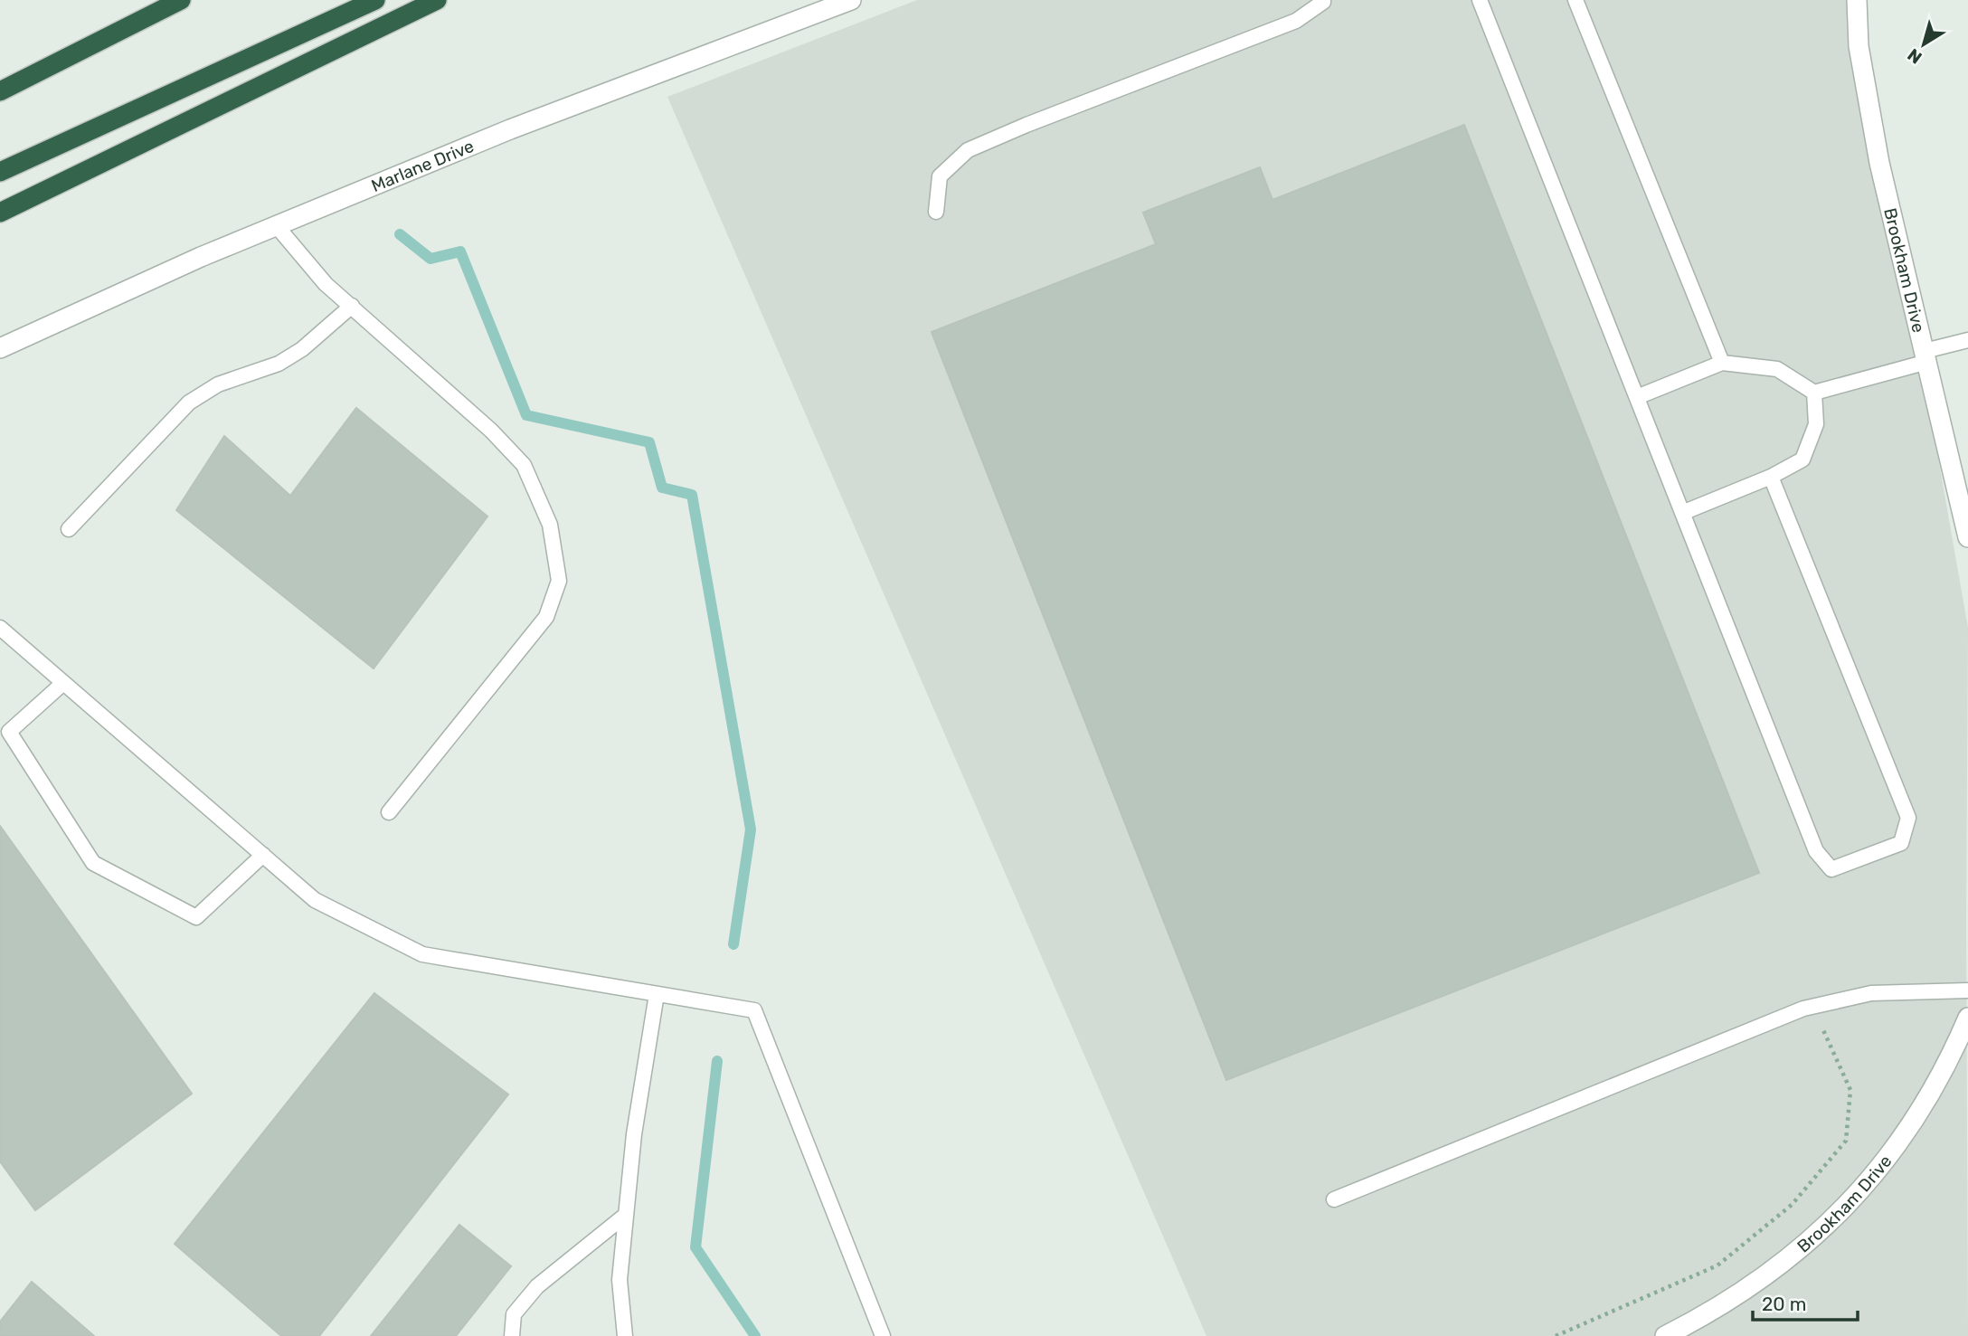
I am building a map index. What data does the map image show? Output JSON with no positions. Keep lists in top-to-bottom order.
{
  "streets": {
    "street": ["Marlane Drive", "Brookham Drive"]
  },
  "scale_bar": "20 m",
  "north": "bottom left"
}
